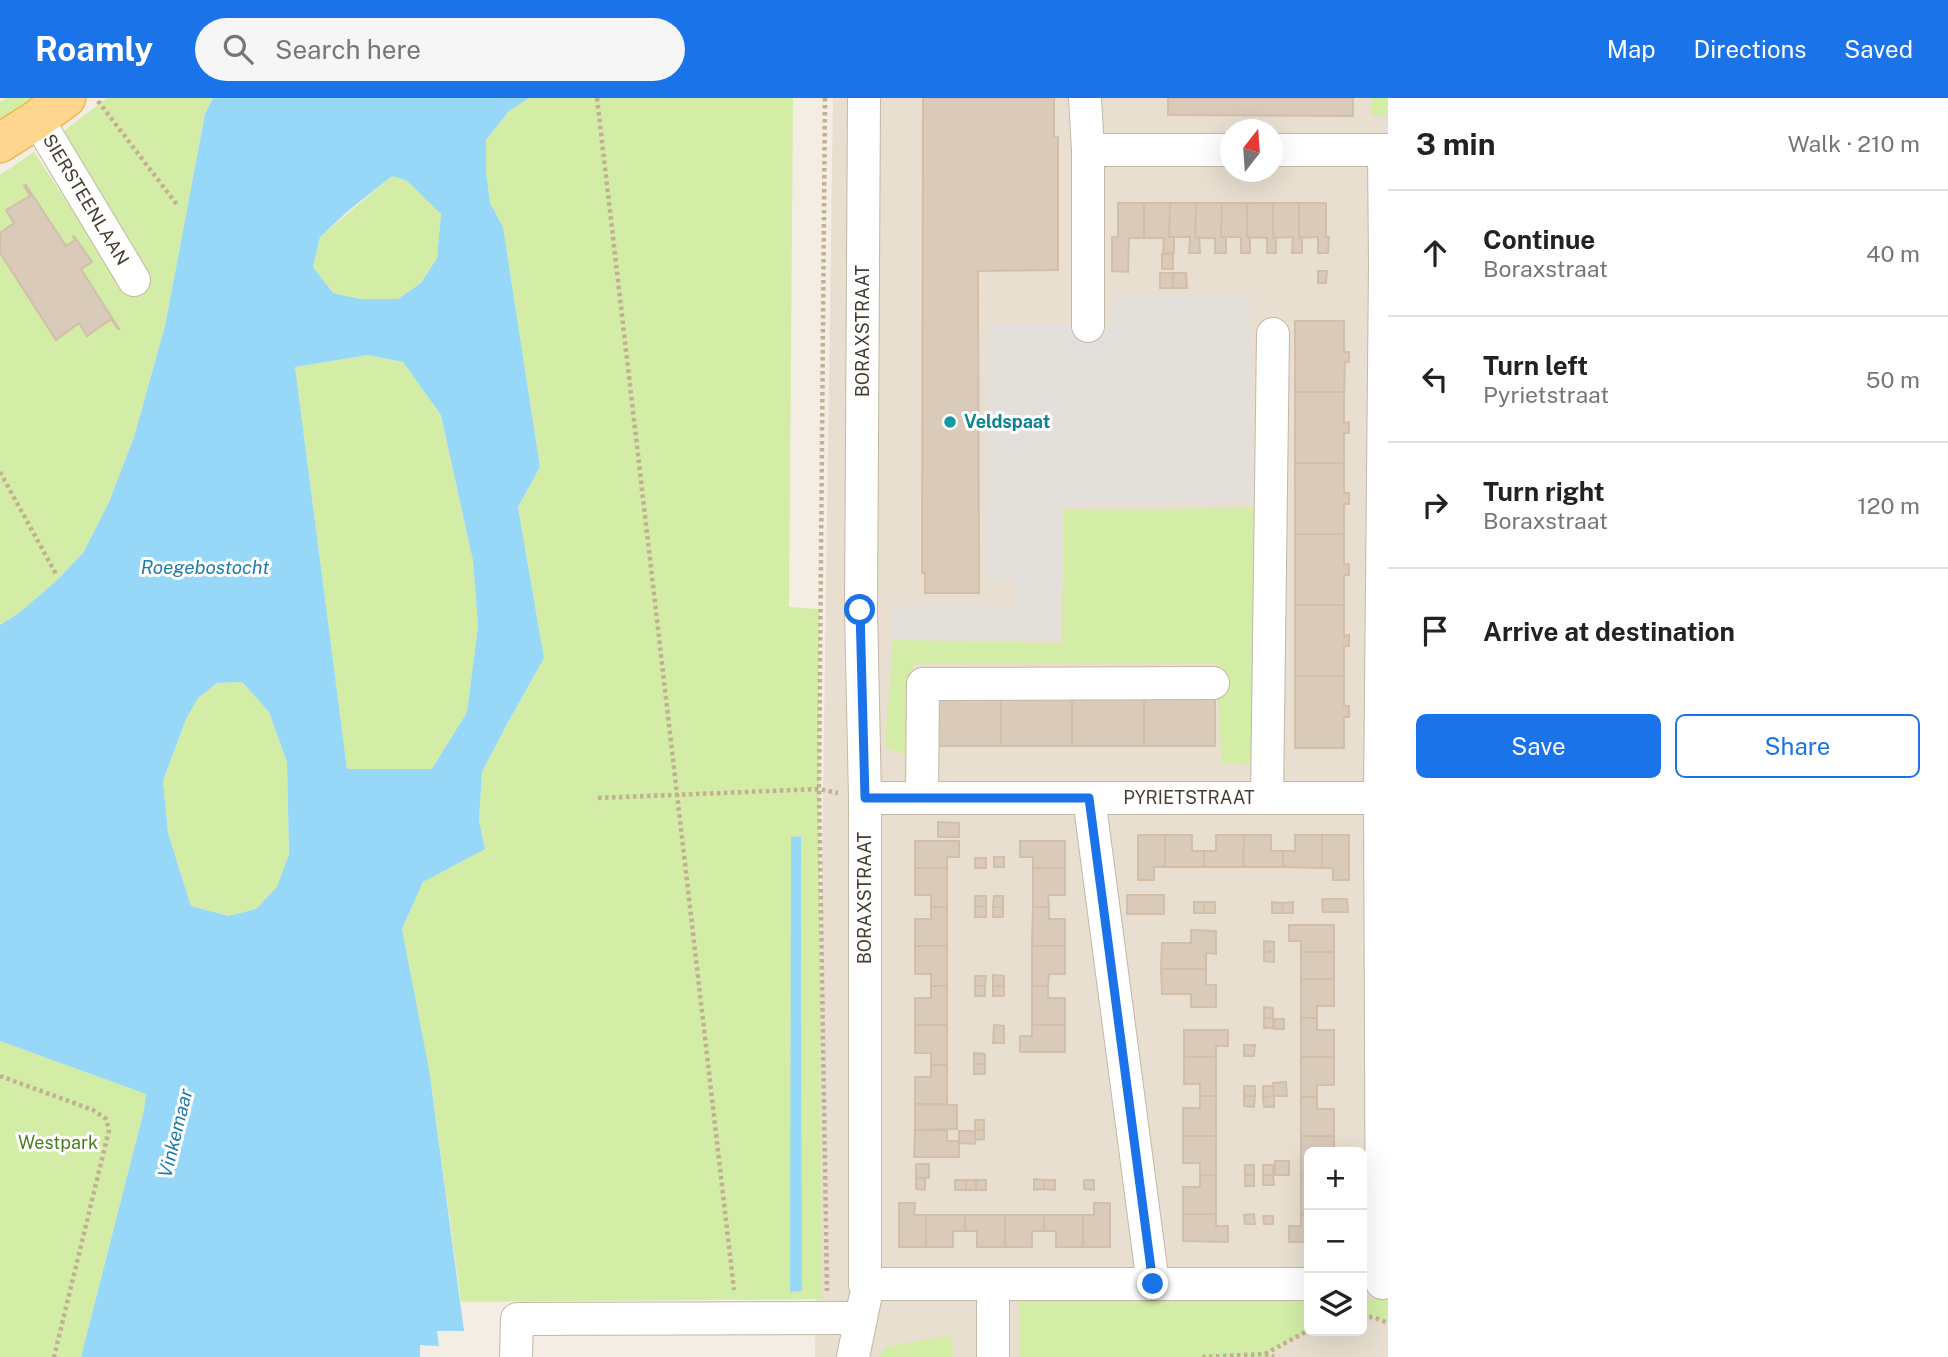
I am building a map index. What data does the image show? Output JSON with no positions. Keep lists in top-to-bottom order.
{
  "streets": {
    "main road": ["SIERSTEENLAAN"],
    "street": ["BORAXSTRAAT", "PYRIETSTRAAT"]
  },
  "crossings": [
    ["BORAXSTRAAT", "PYRIETSTRAAT"]
  ],
  "water": ["Roegebostocht", "Vinkemaar"],
  "parks": ["Westpark"],
  "places": ["Veldspaat"],
  "north": "top",
  "page": {
    "header": "Roamly",
    "search": "Search here",
    "nav": ["Map", "Directions", "Saved"],
    "heading": ["3 min", "Walk · 210 m"],
    "list": [
      ["Continue", "Boraxstraat", "40 m"],
      ["Turn left", "Pyrietstraat", "50 m"],
      ["Turn right", "Boraxstraat", "120 m"],
      "Arrive at destination"
    ],
    "buttons": ["Save", "Share"],
    "map_buttons": ["+", "−"]
  }
}
